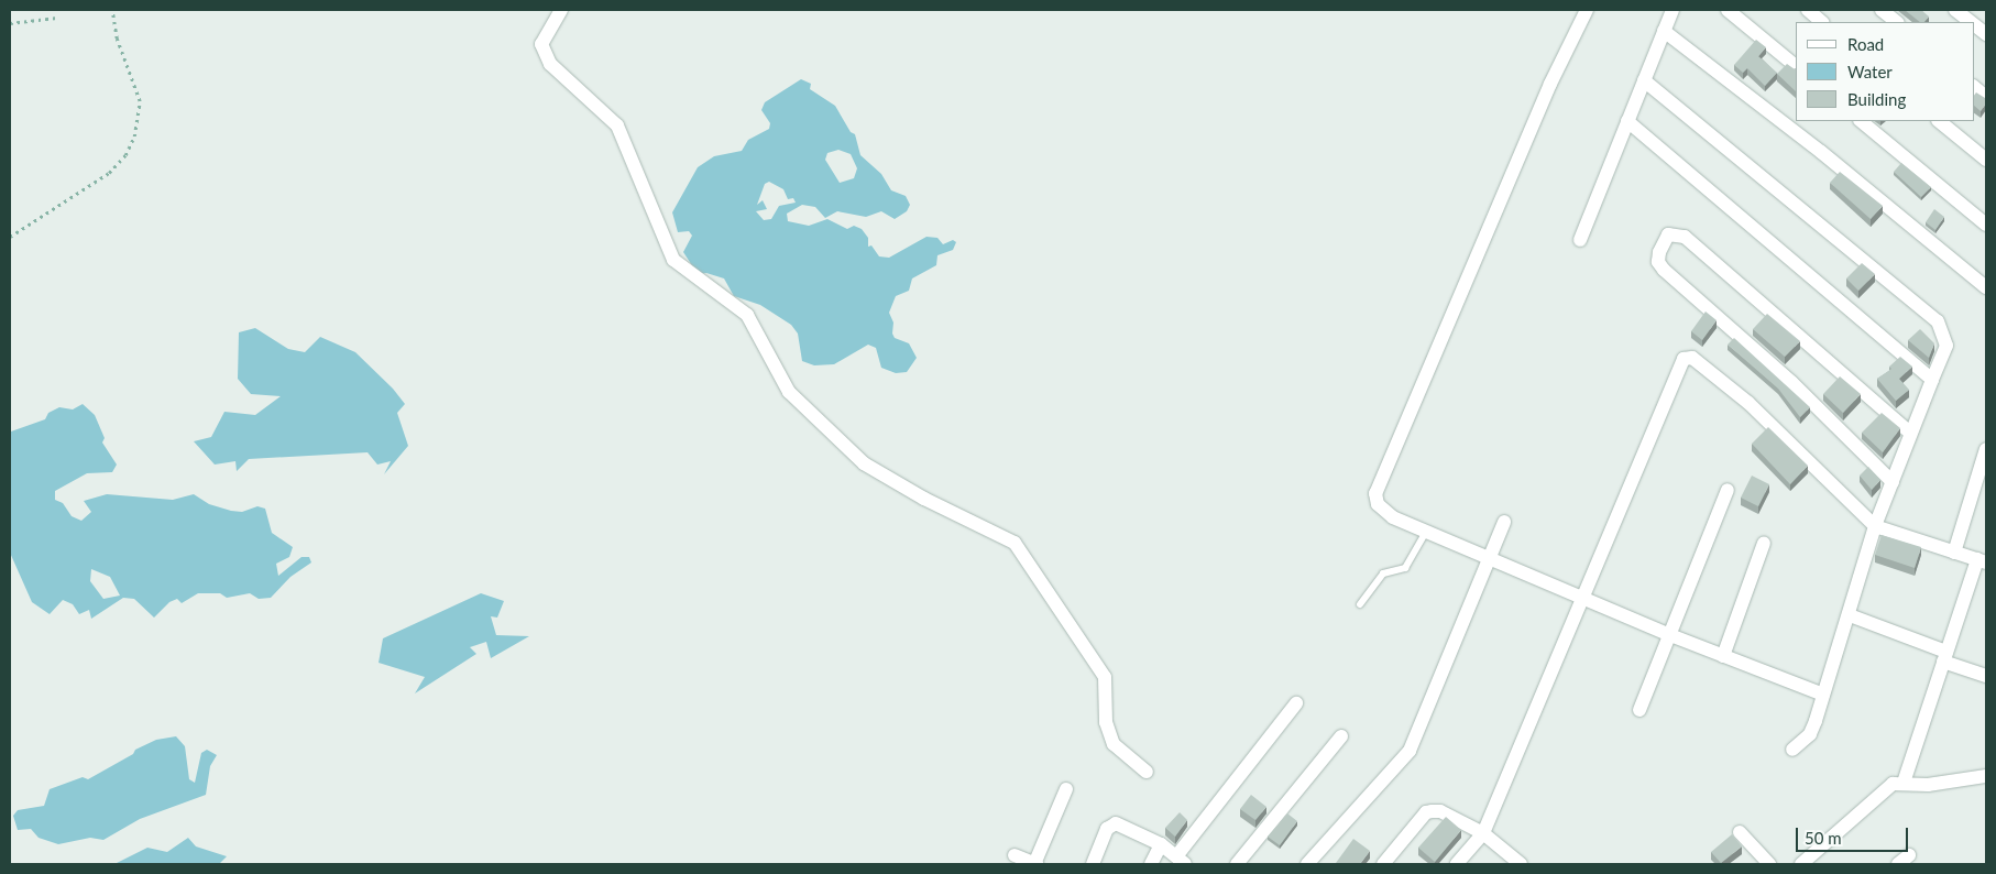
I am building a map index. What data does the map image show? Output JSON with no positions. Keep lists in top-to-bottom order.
{
  "legend": ["Road", "Water", "Building"],
  "scale_bar": "50 m"
}
